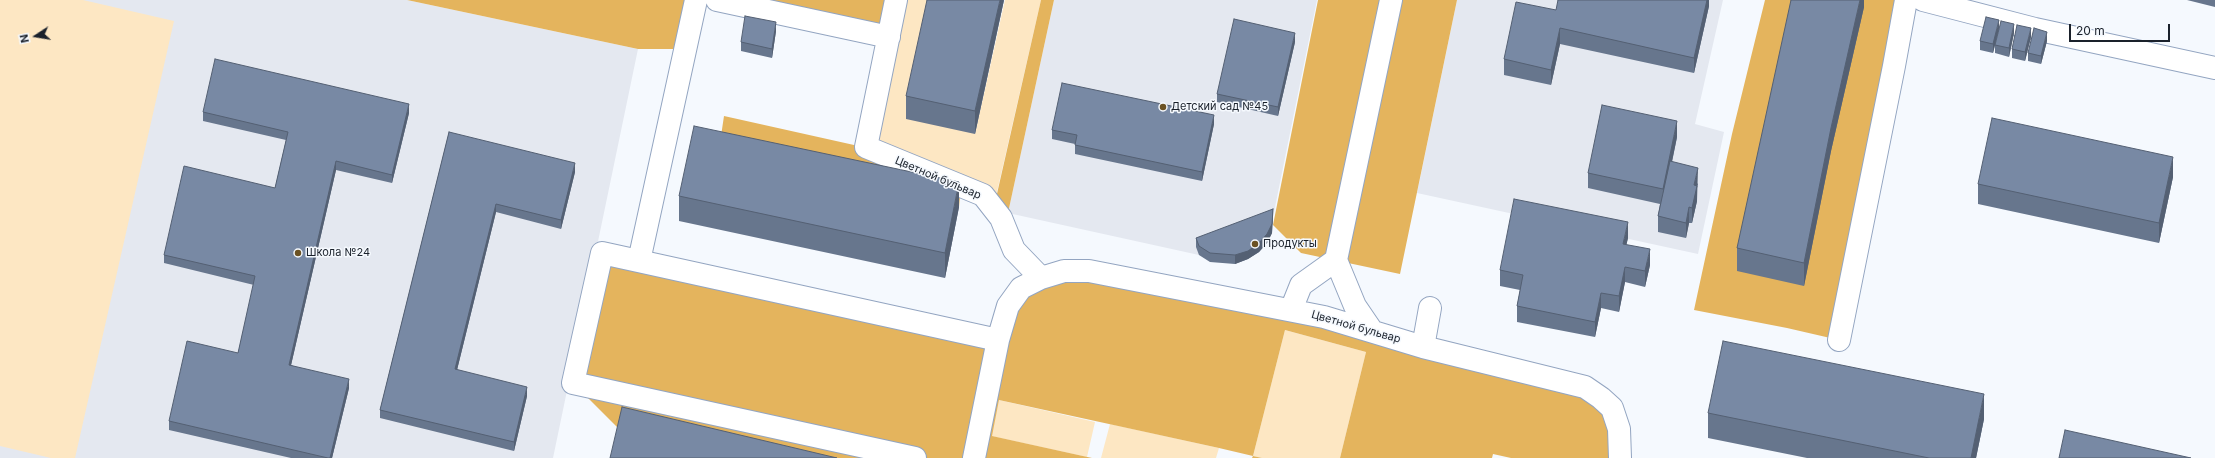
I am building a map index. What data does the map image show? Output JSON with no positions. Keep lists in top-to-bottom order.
{
  "streets": {
    "street": ["Цветной бульвар"]
  },
  "places": ["Детский сад №45", "Продукты", "Школа №24"],
  "scale_bar": "20 m",
  "north": "left"
}
